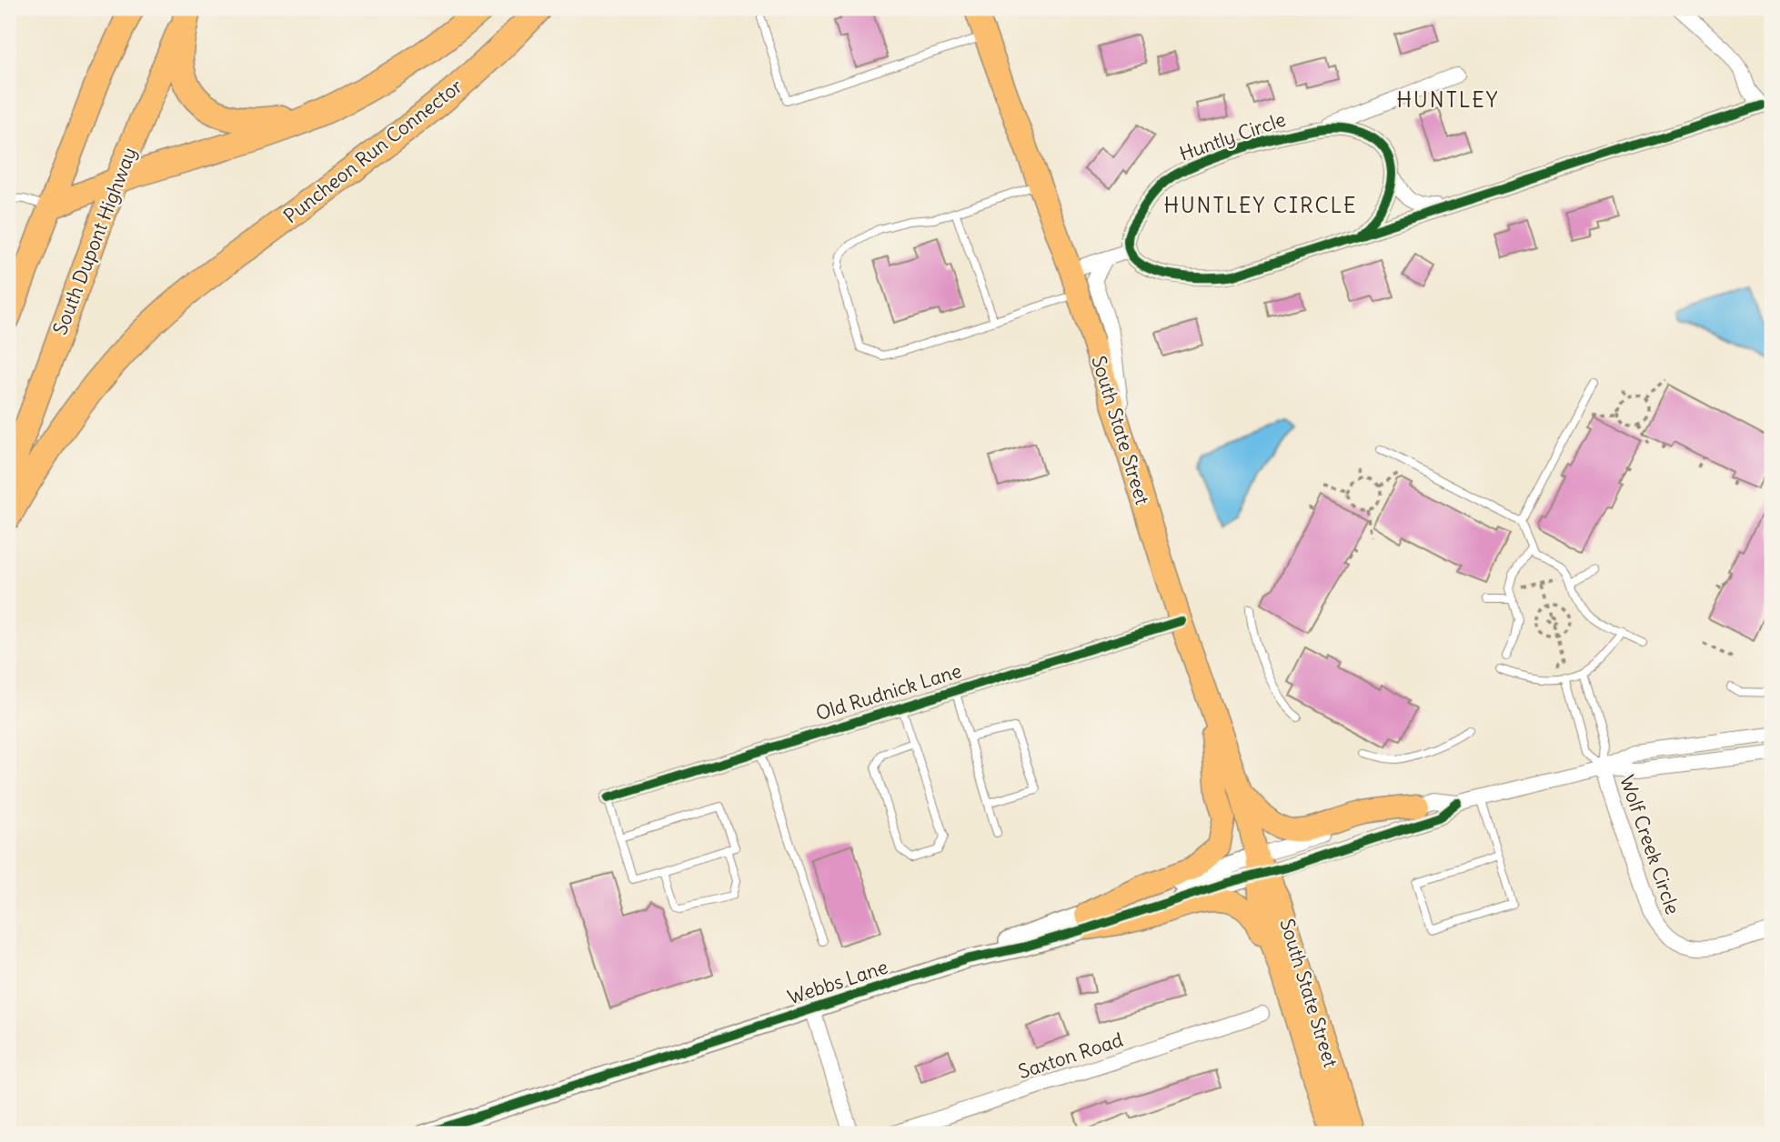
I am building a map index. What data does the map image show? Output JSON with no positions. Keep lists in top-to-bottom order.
{
  "streets": {
    "highway": ["Puncheon Run Connector", "South Dupont Highway"],
    "main road": ["South State Street"],
    "street": [
      "Huntly Circle",
      "Old Rudnick Lane",
      "Wolf Creek Circle",
      "Webbs Lane",
      "Saxton Road"
    ]
  },
  "crossings": [
    ["South State Street", "Old Rudnick Lane"],
    ["South State Street", "Webbs Lane"]
  ],
  "districts": ["HUNTLEY", "HUNTLEY CIRCLE"]
}
